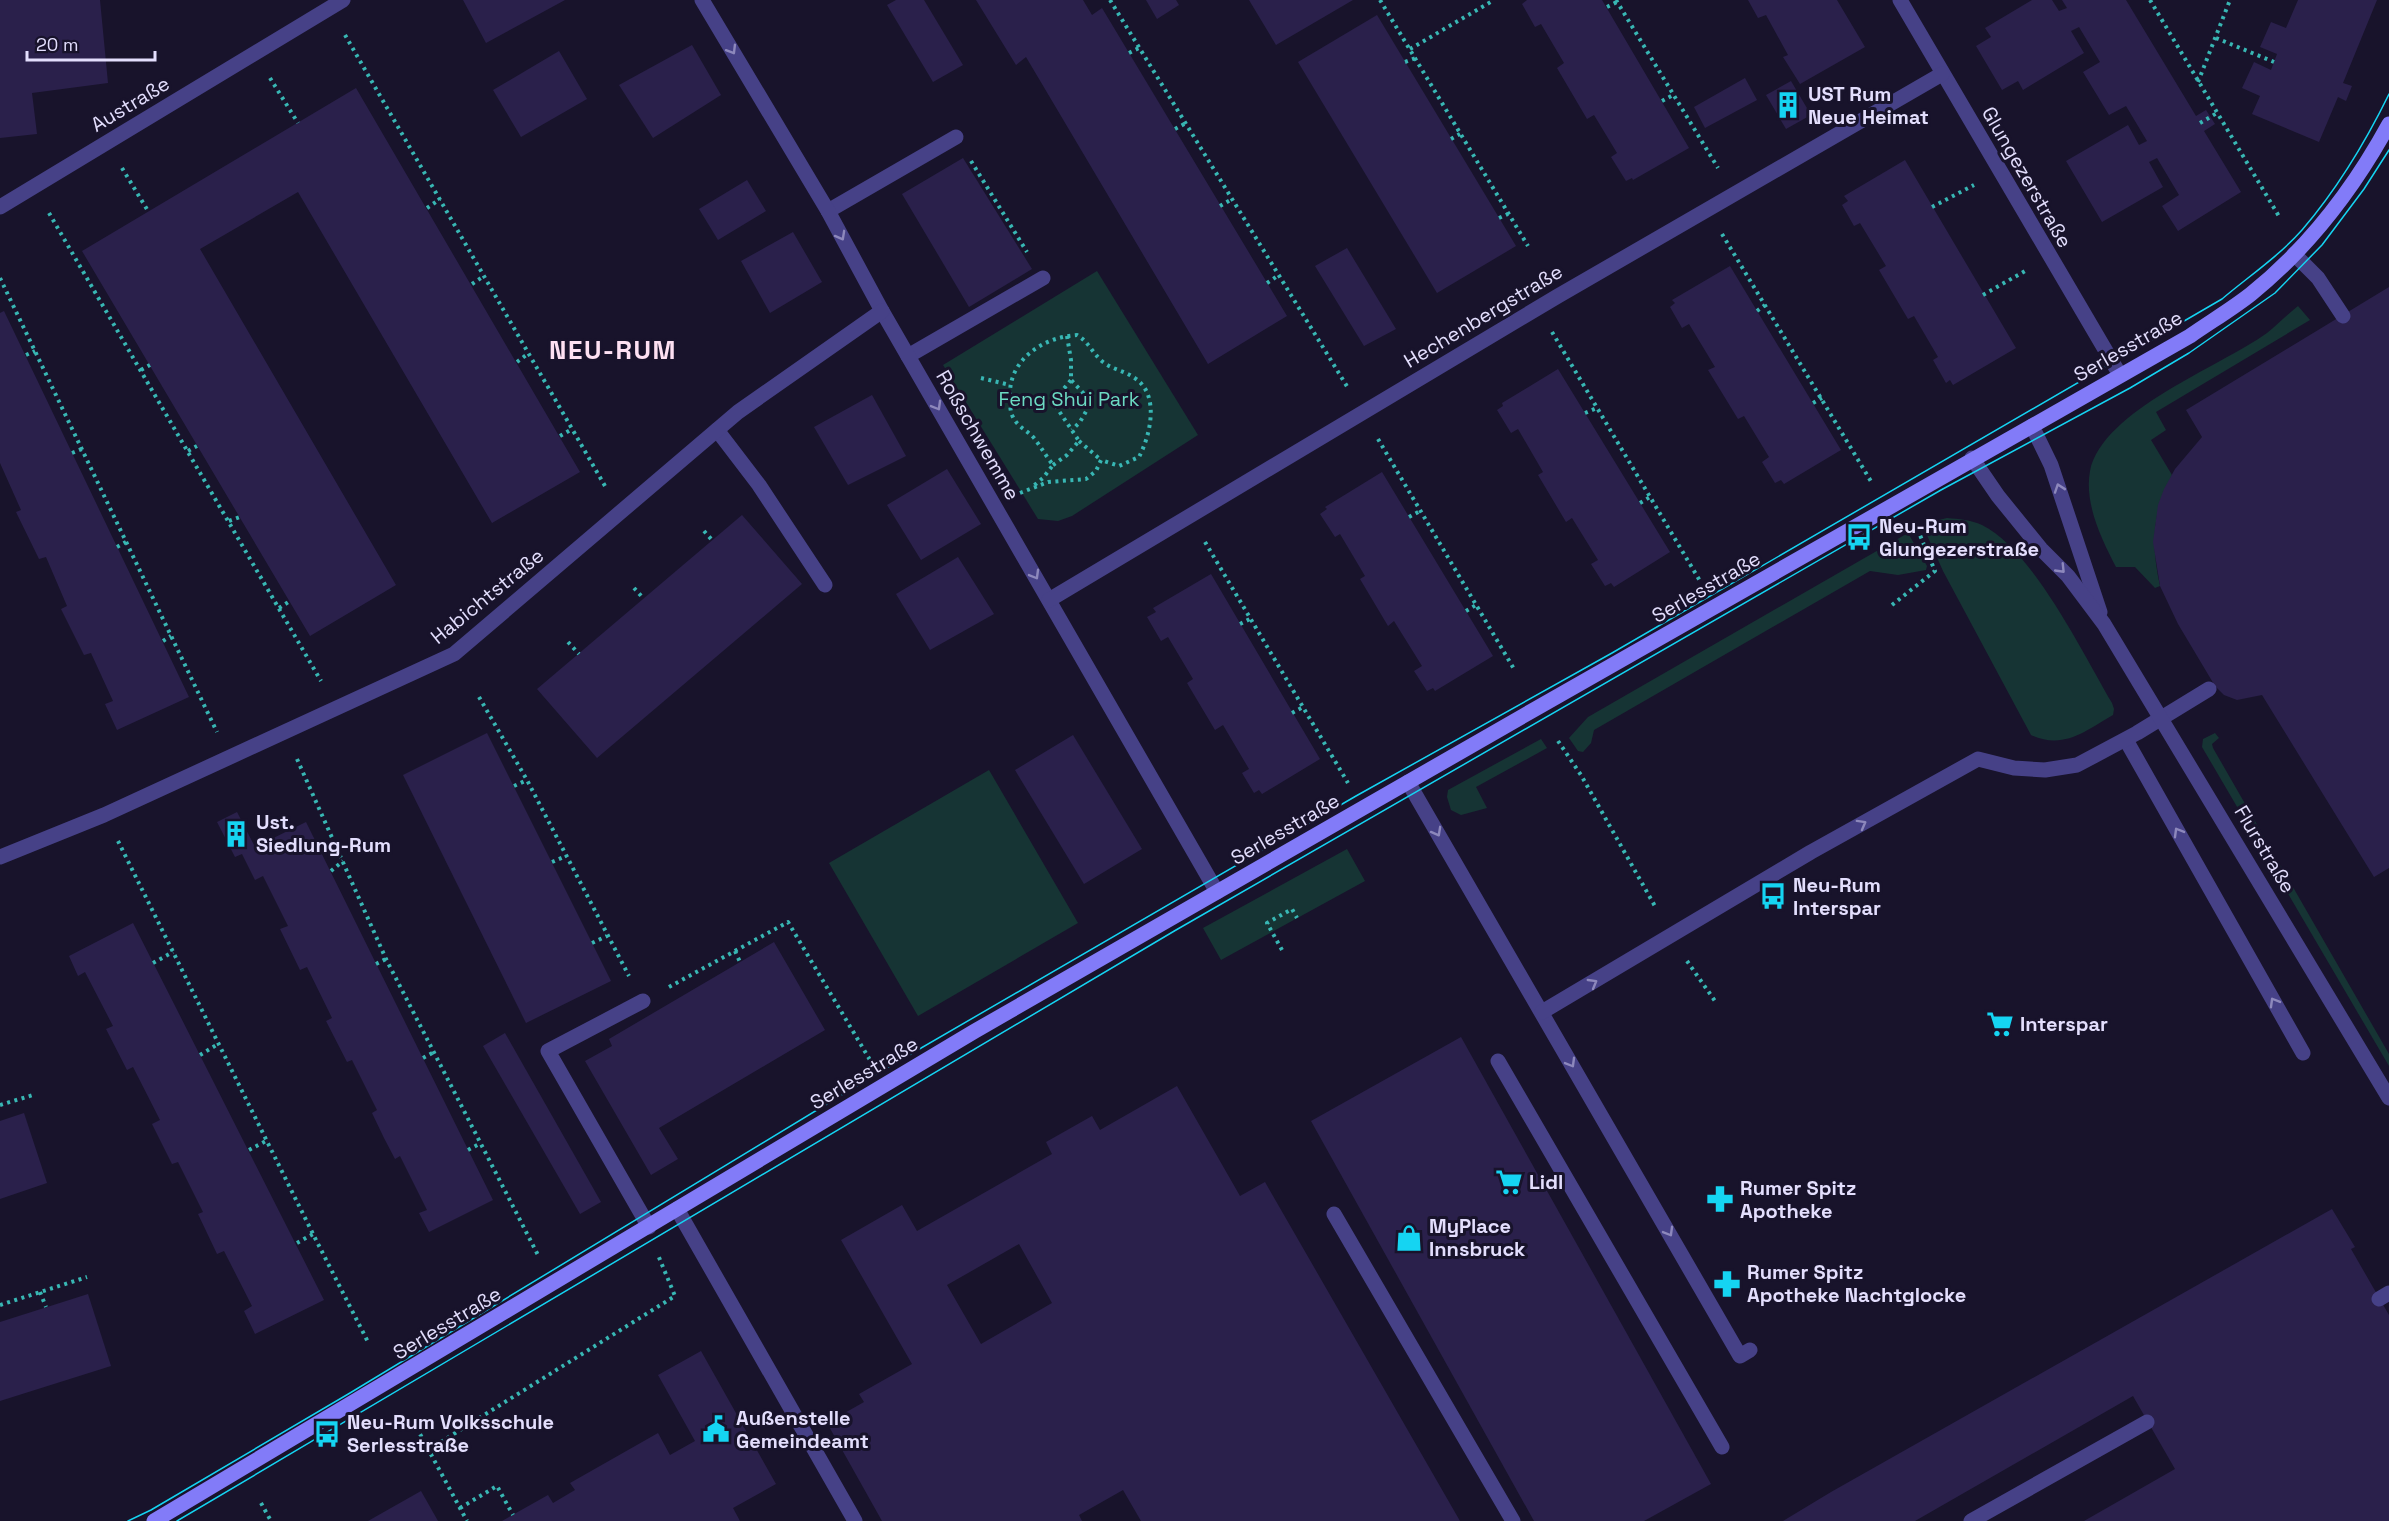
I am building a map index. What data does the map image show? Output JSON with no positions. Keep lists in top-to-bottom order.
{
  "streets": {
    "street": [
      "Austraße",
      "Glungezerstraße",
      "Hechenbergstraße",
      "Serlesstraße",
      "Roßschwemme",
      "Habichtstraße",
      "Flurstraße"
    ]
  },
  "crossings": [
    ["Glungezerstraße", "Hechenbergstraße"],
    ["Glungezerstraße", "Serlesstraße"],
    ["Hechenbergstraße", "Roßschwemme"],
    ["Serlesstraße", "Roßschwemme"],
    ["Serlesstraße", "Flurstraße"],
    ["Roßschwemme", "Habichtstraße"]
  ],
  "one_way": ["Roßschwemme"],
  "districts": ["NEU-RUM"],
  "parks": ["Feng Shui Park"],
  "places": {
    "building": ["UST Rum Neue Heimat", "Ust. Siedlung-Rum"],
    "bus stop": ["Neu-Rum Glungezerstraße", "Neu-Rum Interspar", "Neu-Rum Volksschule Serlesstraße"],
    "supermarket": ["Interspar", "Lidl"],
    "pharmacy": ["Rumer Spitz Apotheke", "Rumer Spitz Apotheke Nachtglocke"],
    "shop": ["MyPlace Innsbruck"],
    "public building": ["Außenstelle Gemeindeamt"]
  },
  "scale_bar": "20 m"
}
